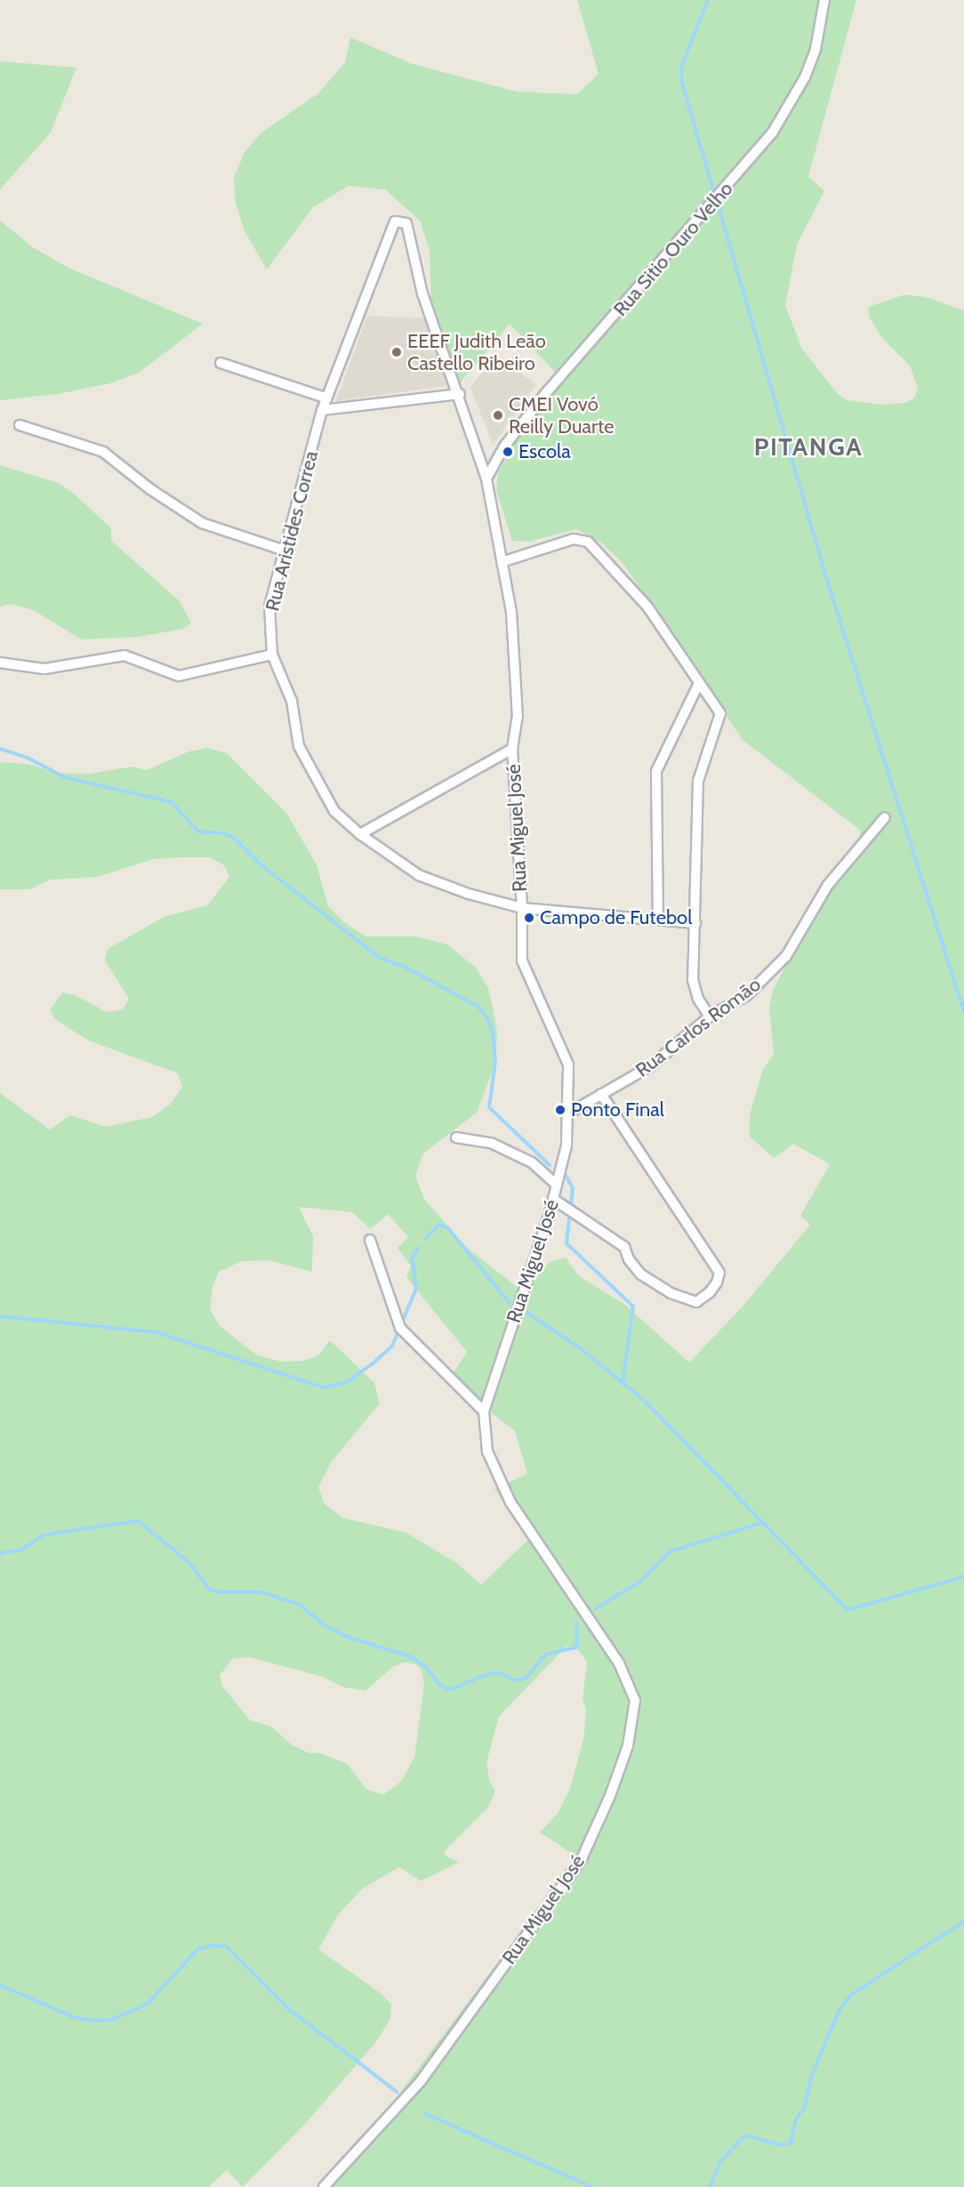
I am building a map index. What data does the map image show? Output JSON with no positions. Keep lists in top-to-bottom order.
{
  "streets": {
    "street": [
      "Rua Sitio Ouro Velho",
      "Rua Aristides Correa",
      "Rua Miguel José",
      "Rua Carlos Romão"
    ]
  },
  "crossings": [
    ["Rua Sitio Ouro Velho", "Rua Miguel José"],
    ["Rua Aristides Correa", "Rua Miguel José"],
    ["Rua Miguel José", "Rua Carlos Romão"]
  ],
  "districts": ["PITANGA"],
  "places": [
    "EEEF Judith Leão Castello Ribeiro",
    "CMEI Vovó Reilly Duarte",
    "Escola",
    "Campo de Futebol",
    "Ponto Final"
  ]
}
